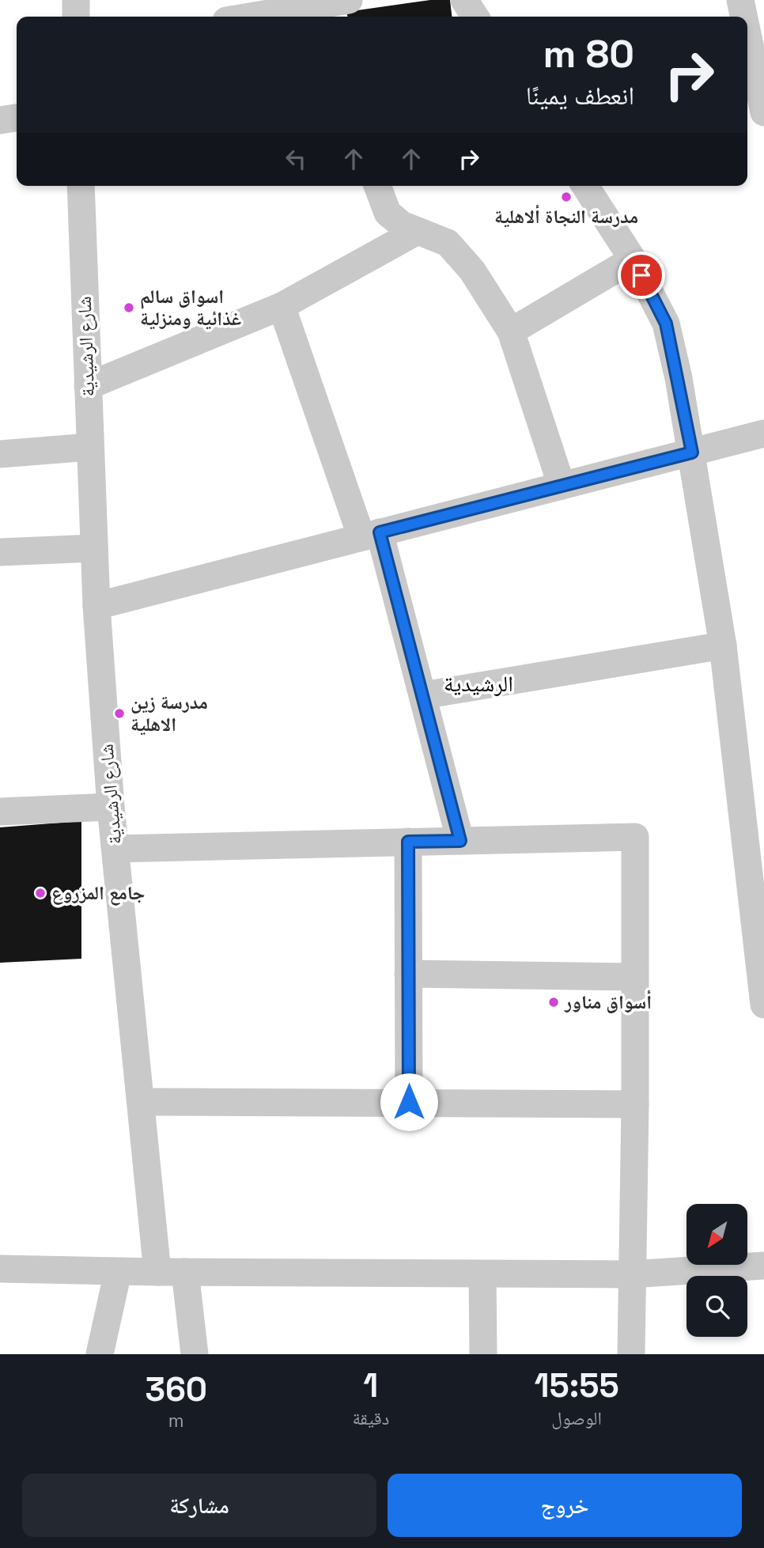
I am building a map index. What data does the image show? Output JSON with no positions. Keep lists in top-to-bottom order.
{
  "streets": {
    "street": ["شارع الرشيدية"]
  },
  "districts": ["الرشيدية"],
  "places": [
    "مدرسة النجاة ألاهلية",
    "اسواق سالم غذائية ومنزلية",
    "مدرسة زين الاهلية",
    "جامع المزروع",
    "أسواق مناور"
  ],
  "north": "bottom left",
  "page": {
    "turn": ["80 m", "انعطف يمينًا"],
    "eta": [
      "15:55",
      "الوصول",
      "1",
      "دقيقة",
      "360",
      "m"
    ],
    "buttons": ["خروج", "مشاركة"]
  }
}
